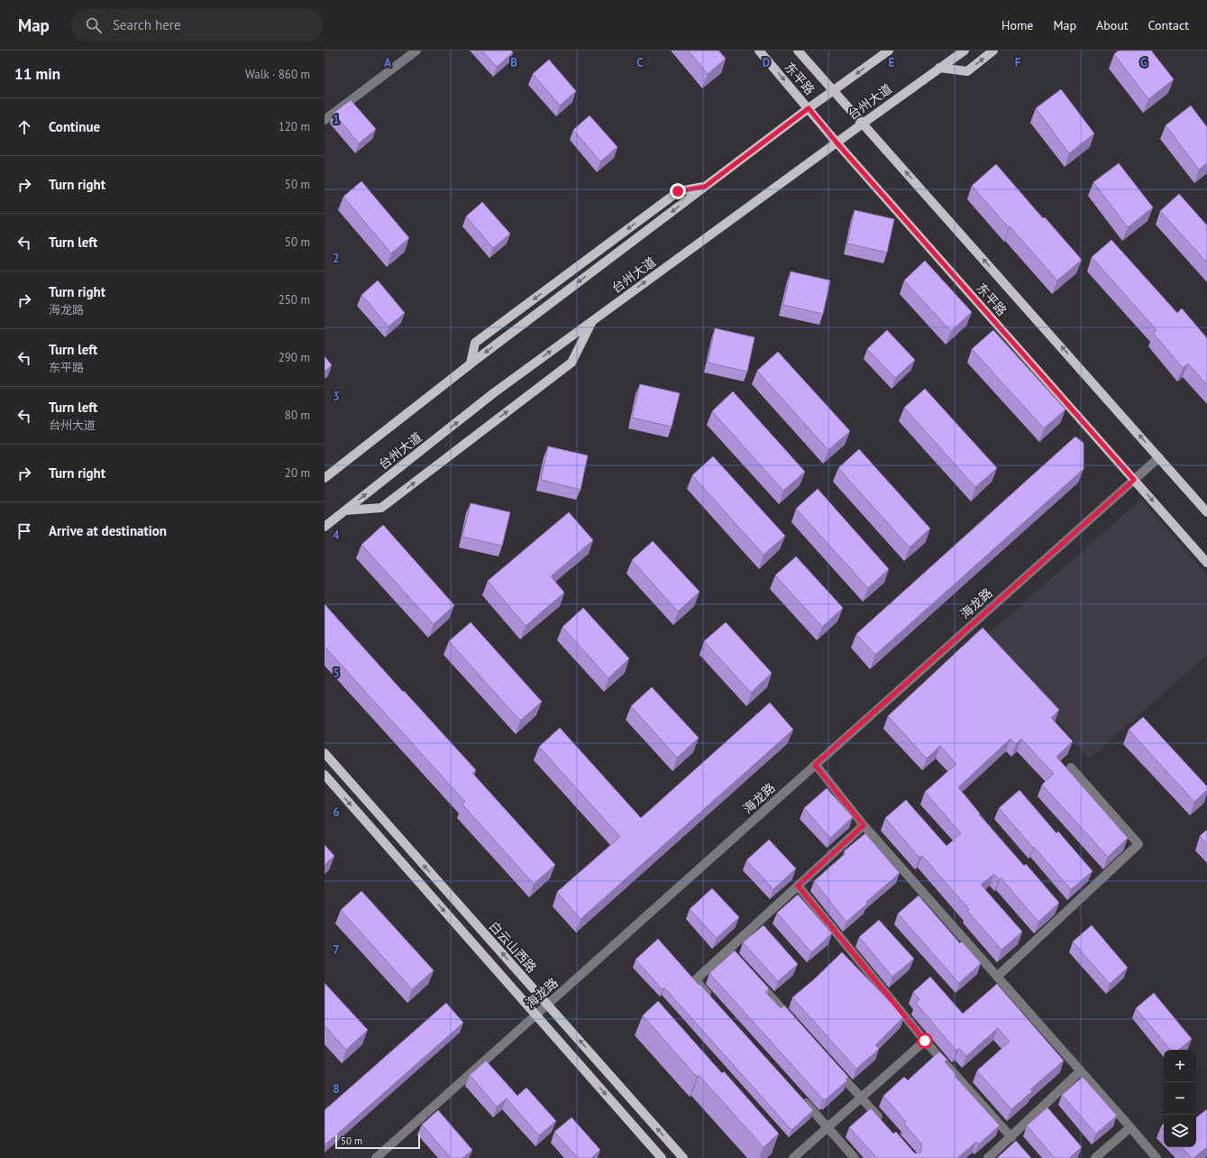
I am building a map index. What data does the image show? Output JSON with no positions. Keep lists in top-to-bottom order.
{
  "streets": {
    "main road": ["东平路", "台州大道", "白云山西路"],
    "street": ["海龙路"]
  },
  "crossings": [
    ["东平路", "台州大道"],
    ["东平路", "海龙路"],
    ["海龙路", "白云山西路"]
  ],
  "scale_bar": "50 m",
  "page": {
    "header": "Map",
    "search": "Search here",
    "nav": [
      "Home",
      "Map",
      "About",
      "Contact"
    ],
    "heading": ["11 min", "Walk · 860 m"],
    "list": [
      ["Continue", "120 m"],
      ["Turn right", "50 m"],
      ["Turn left", "50 m"],
      ["Turn right", "海龙路", "250 m"],
      ["Turn left", "东平路", "290 m"],
      ["Turn left", "台州大道", "80 m"],
      ["Turn right", "20 m"],
      "Arrive at destination"
    ],
    "map_buttons": ["+", "−"],
    "scale": "50 m"
  },
  "grid": {
    "columns": [
      "A",
      "B",
      "C",
      "D",
      "E",
      "F",
      "G"
    ],
    "rows": [
      "1",
      "2",
      "3",
      "4",
      "5",
      "6",
      "7",
      "8"
    ]
  }
}
